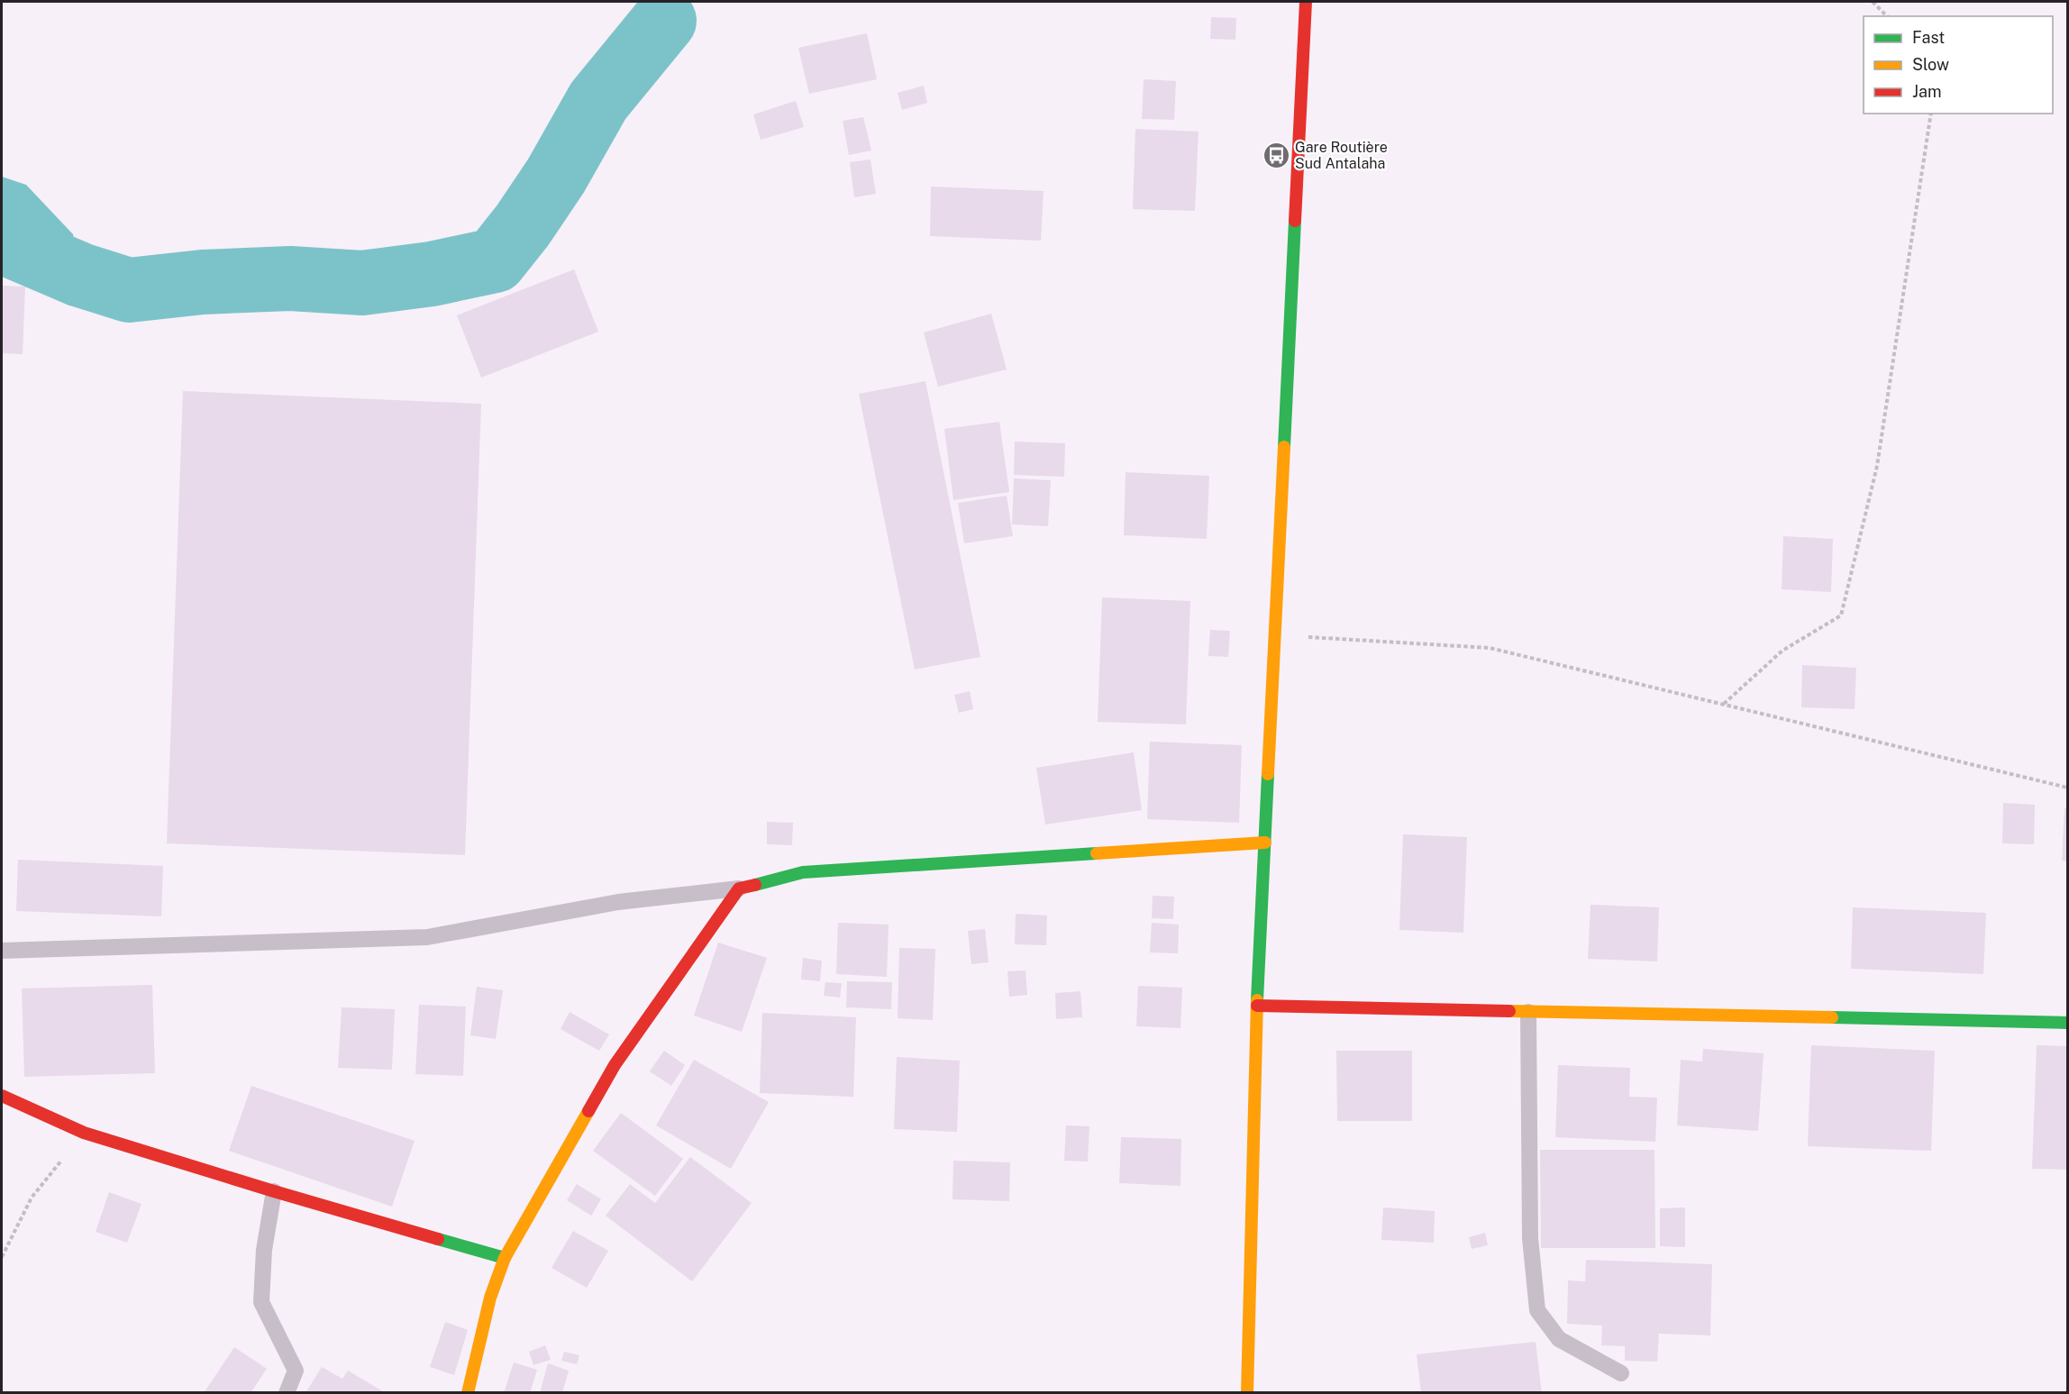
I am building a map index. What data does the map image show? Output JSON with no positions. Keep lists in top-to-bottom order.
{
  "places": {
    "bus stop": ["Gare Routière Sud Antalaha"]
  },
  "legend": ["Fast", "Slow", "Jam"]
}
